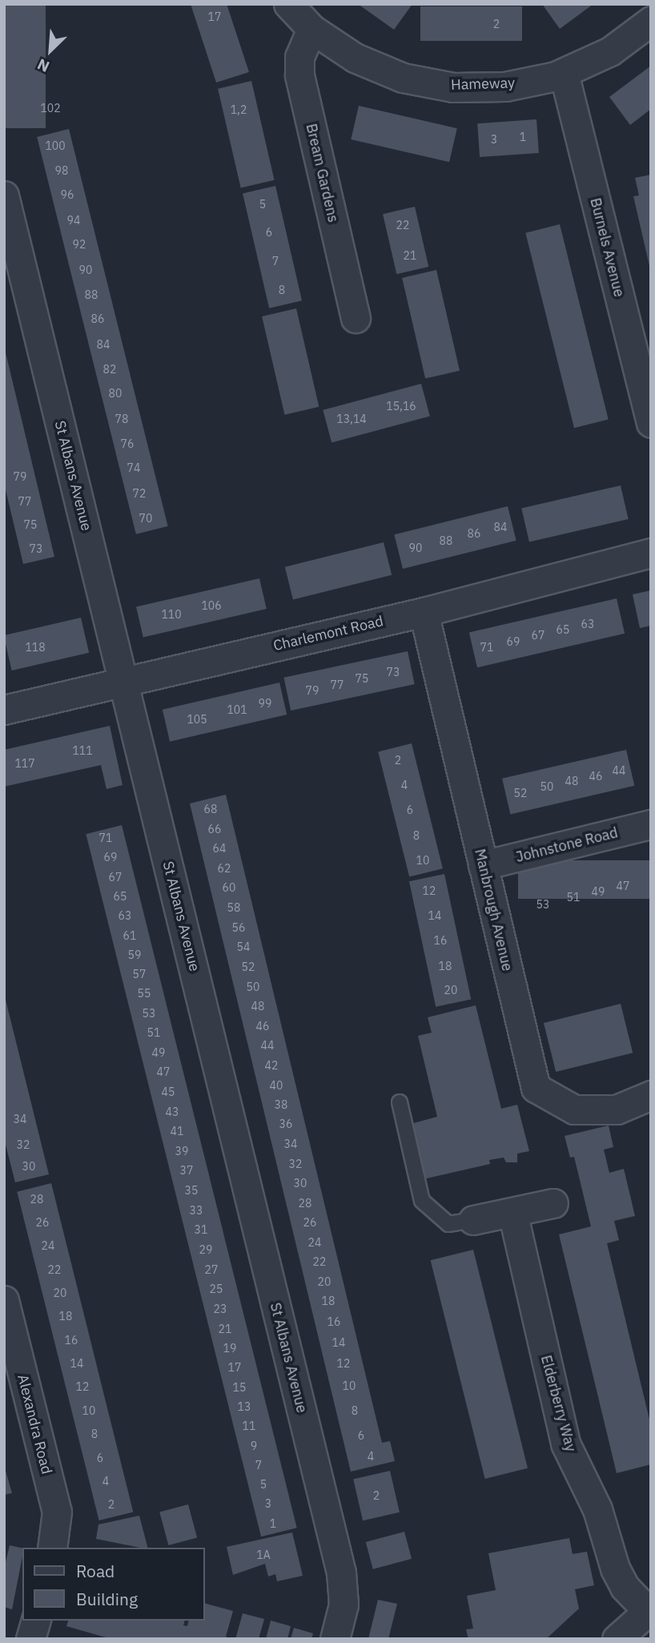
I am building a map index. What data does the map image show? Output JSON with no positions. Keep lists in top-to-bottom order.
{
  "streets": {
    "street": [
      "Hameway",
      "Bream Gardens",
      "Burnels Avenue",
      "St Albans Avenue",
      "Charlemont Road",
      "Johnstone Road",
      "Manbrough Avenue",
      "Elderberry Way",
      "Alexandra Road"
    ]
  },
  "crossings": [
    ["Hameway", "Bream Gardens"],
    ["Hameway", "Burnels Avenue"],
    ["St Albans Avenue", "Charlemont Road"],
    ["Charlemont Road", "Manbrough Avenue"],
    ["Johnstone Road", "Manbrough Avenue"]
  ],
  "house_numbers": [
    "17",
    "2",
    "102",
    "1,2",
    "1",
    "3",
    "100",
    "98",
    "96",
    "5",
    "94",
    "22",
    "6",
    "92",
    "21",
    "7",
    "90",
    "8",
    "88",
    "86",
    "84",
    "82",
    "80",
    "15,16",
    "78",
    "13,14",
    "76",
    "74",
    "79",
    "72",
    "77",
    "70",
    "75",
    "84",
    "86",
    "88",
    "90",
    "73",
    "106",
    "110",
    "63",
    "65",
    "67",
    "69",
    "118",
    "71",
    "73",
    "75",
    "77",
    "79",
    "99",
    "101",
    "105",
    "111",
    "2",
    "117",
    "44",
    "46",
    "48",
    "4",
    "50",
    "52",
    "68",
    "6",
    "66",
    "8",
    "71",
    "64",
    "69",
    "10",
    "62",
    "67",
    "47",
    "60",
    "12",
    "49",
    "65",
    "51",
    "53",
    "58",
    "63",
    "14",
    "56",
    "61",
    "16",
    "54",
    "59",
    "18",
    "52",
    "57",
    "50",
    "20",
    "55",
    "48",
    "53",
    "46",
    "51",
    "44",
    "49",
    "42",
    "47",
    "40",
    "45",
    "38",
    "43",
    "34",
    "36",
    "41",
    "34",
    "32",
    "39",
    "32",
    "30",
    "37",
    "30",
    "35",
    "28",
    "28",
    "33",
    "26",
    "26",
    "31",
    "24",
    "24",
    "29",
    "22",
    "22",
    "27",
    "20",
    "25",
    "20",
    "18",
    "23",
    "18",
    "16",
    "21",
    "16",
    "14",
    "19",
    "14",
    "12",
    "17",
    "10",
    "12",
    "15",
    "13",
    "10",
    "8",
    "11",
    "8",
    "6",
    "9",
    "4",
    "6",
    "7",
    "4",
    "5",
    "2",
    "3",
    "2",
    "1",
    "1A"
  ],
  "legend": ["Road", "Building"],
  "north": "bottom left"
}
